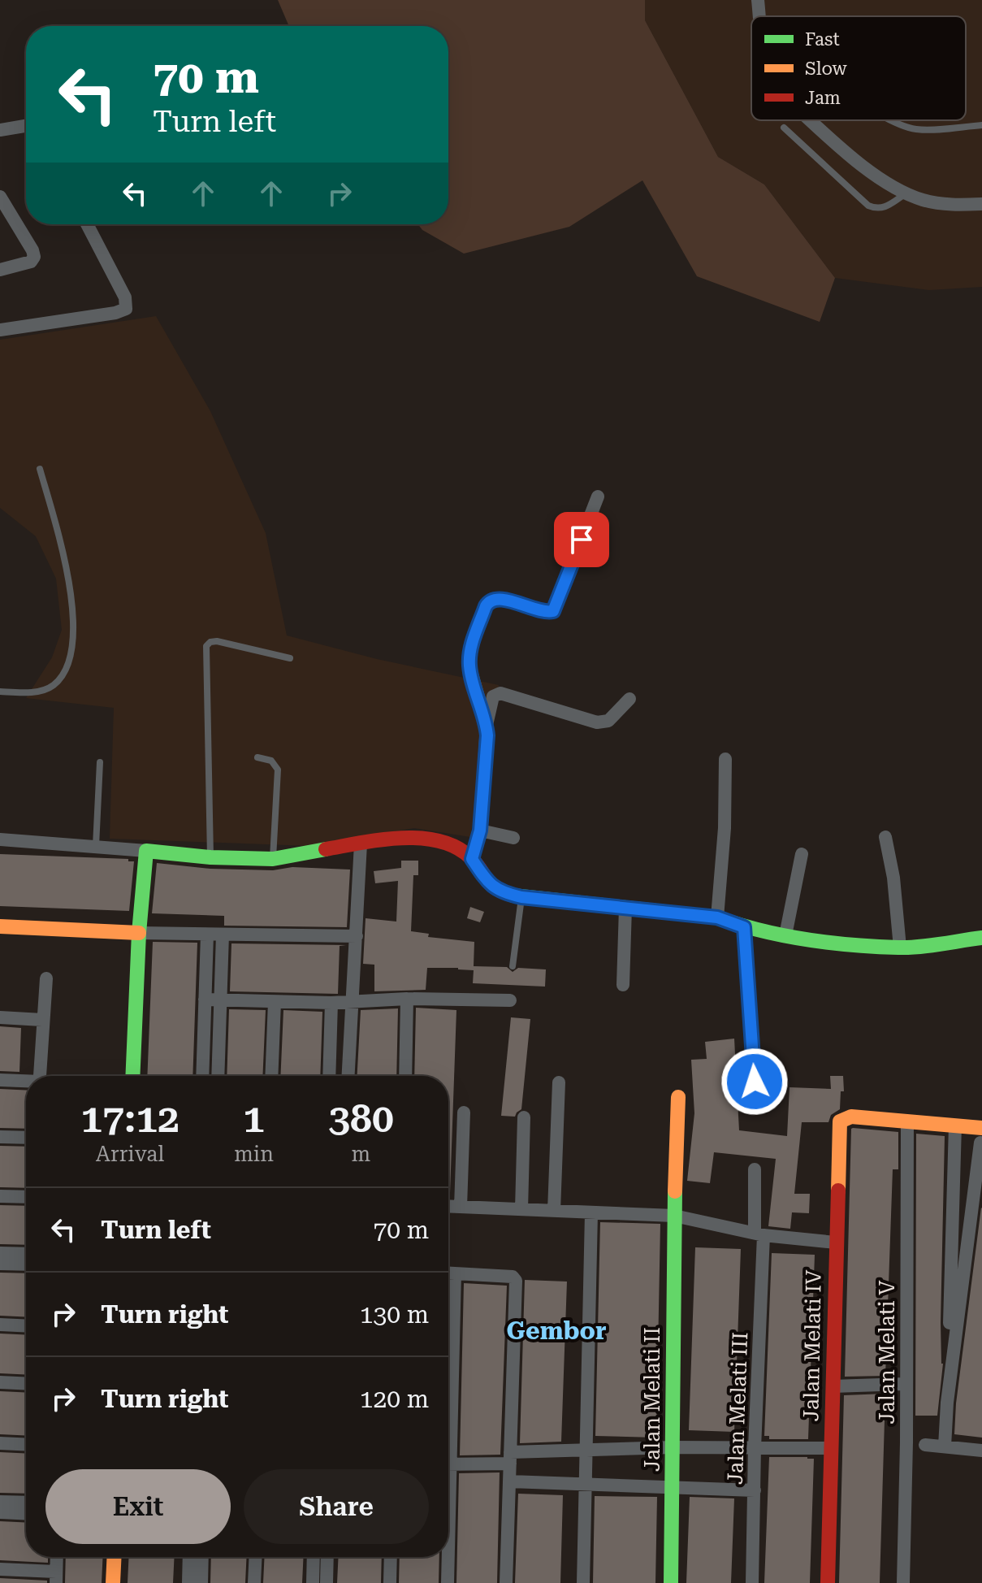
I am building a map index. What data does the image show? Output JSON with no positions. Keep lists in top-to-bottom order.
{
  "streets": {
    "street": [
      "Jalan Melati IV",
      "Jalan Melati V",
      "Jalan Melati II",
      "Jalan Melati III"
    ]
  },
  "crossings": [
    ["Jalan Melati IV", "Jalan Melati V"]
  ],
  "districts": ["Gembor"],
  "legend": ["Fast", "Slow", "Jam"],
  "page": {
    "turn": ["70 m", "Turn left"],
    "eta": [
      "17:12",
      "Arrival",
      "1",
      "min",
      "380",
      "m"
    ],
    "list": [
      {
        "name": "Turn left",
        "value": "70 m"
      },
      {
        "name": "Turn right",
        "value": "130 m"
      },
      {
        "name": "Turn right",
        "value": "120 m"
      }
    ],
    "buttons": ["Exit", "Share"]
  }
}
